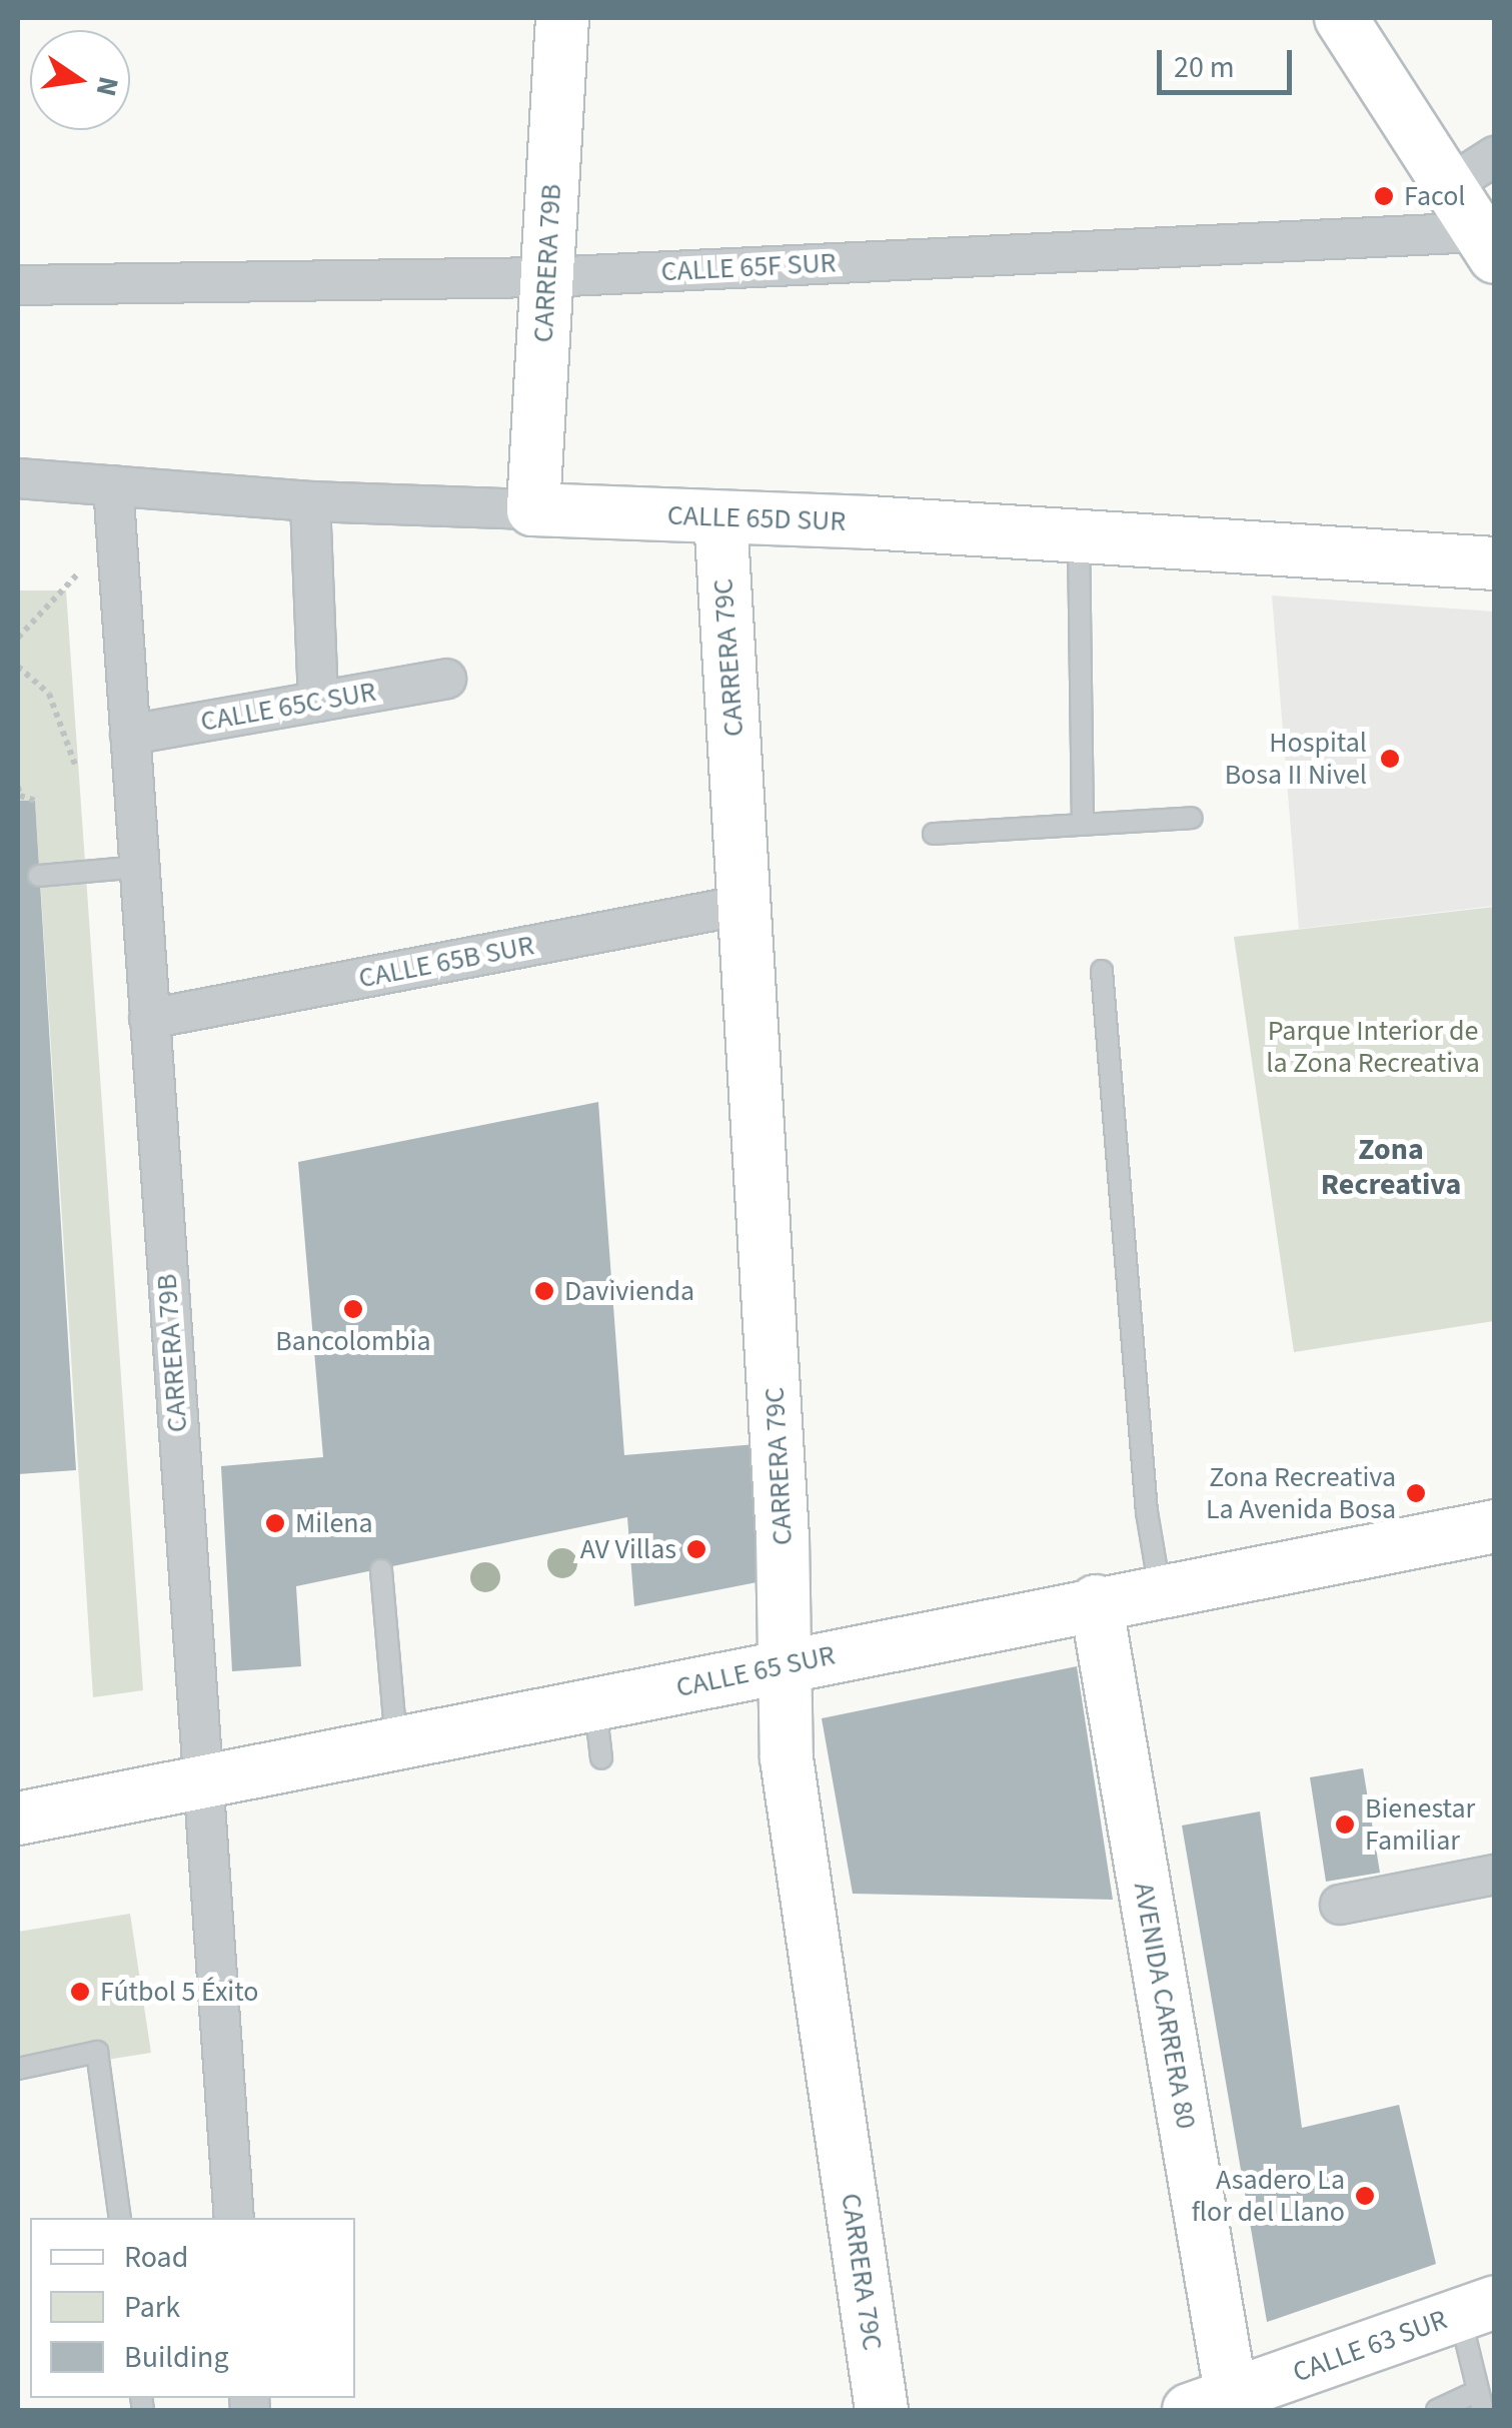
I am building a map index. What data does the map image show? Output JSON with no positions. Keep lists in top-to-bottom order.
{
  "streets": {
    "street": [
      "CARRERA 79B",
      "CALLE 65F SUR",
      "CALLE 65D SUR",
      "CARRERA 79C",
      "CALLE 65C SUR",
      "CALLE 65B SUR",
      "CALLE 65 SUR",
      "AVENIDA CARRERA 80",
      "CALLE 63 SUR"
    ]
  },
  "crossings": [
    ["CARRERA 79B", "CALLE 65F SUR"],
    ["CARRERA 79B", "CALLE 65D SUR"],
    ["CARRERA 79B", "CALLE 65C SUR"],
    ["CARRERA 79B", "CALLE 65B SUR"],
    ["CARRERA 79B", "CALLE 65 SUR"],
    ["CALLE 65D SUR", "CARRERA 79C"],
    ["CARRERA 79C", "CALLE 65B SUR"],
    ["CARRERA 79C", "CALLE 65 SUR"],
    ["CALLE 65 SUR", "AVENIDA CARRERA 80"],
    ["AVENIDA CARRERA 80", "CALLE 63 SUR"]
  ],
  "districts": ["Zona Recreativa"],
  "parks": ["Parque Interior de la Zona Recreativa"],
  "places": [
    "Facol",
    "Hospital Bosa II Nivel",
    "Davivienda",
    "Bancolombia",
    "Zona Recreativa La Avenida Bosa",
    "Milena",
    "AV Villas",
    "Bienestar Familiar",
    "Fútbol 5 Éxito",
    "Asadero La flor del Llano"
  ],
  "legend": ["Road", "Park", "Building"],
  "scale_bar": "20 m",
  "north": "right"
}
